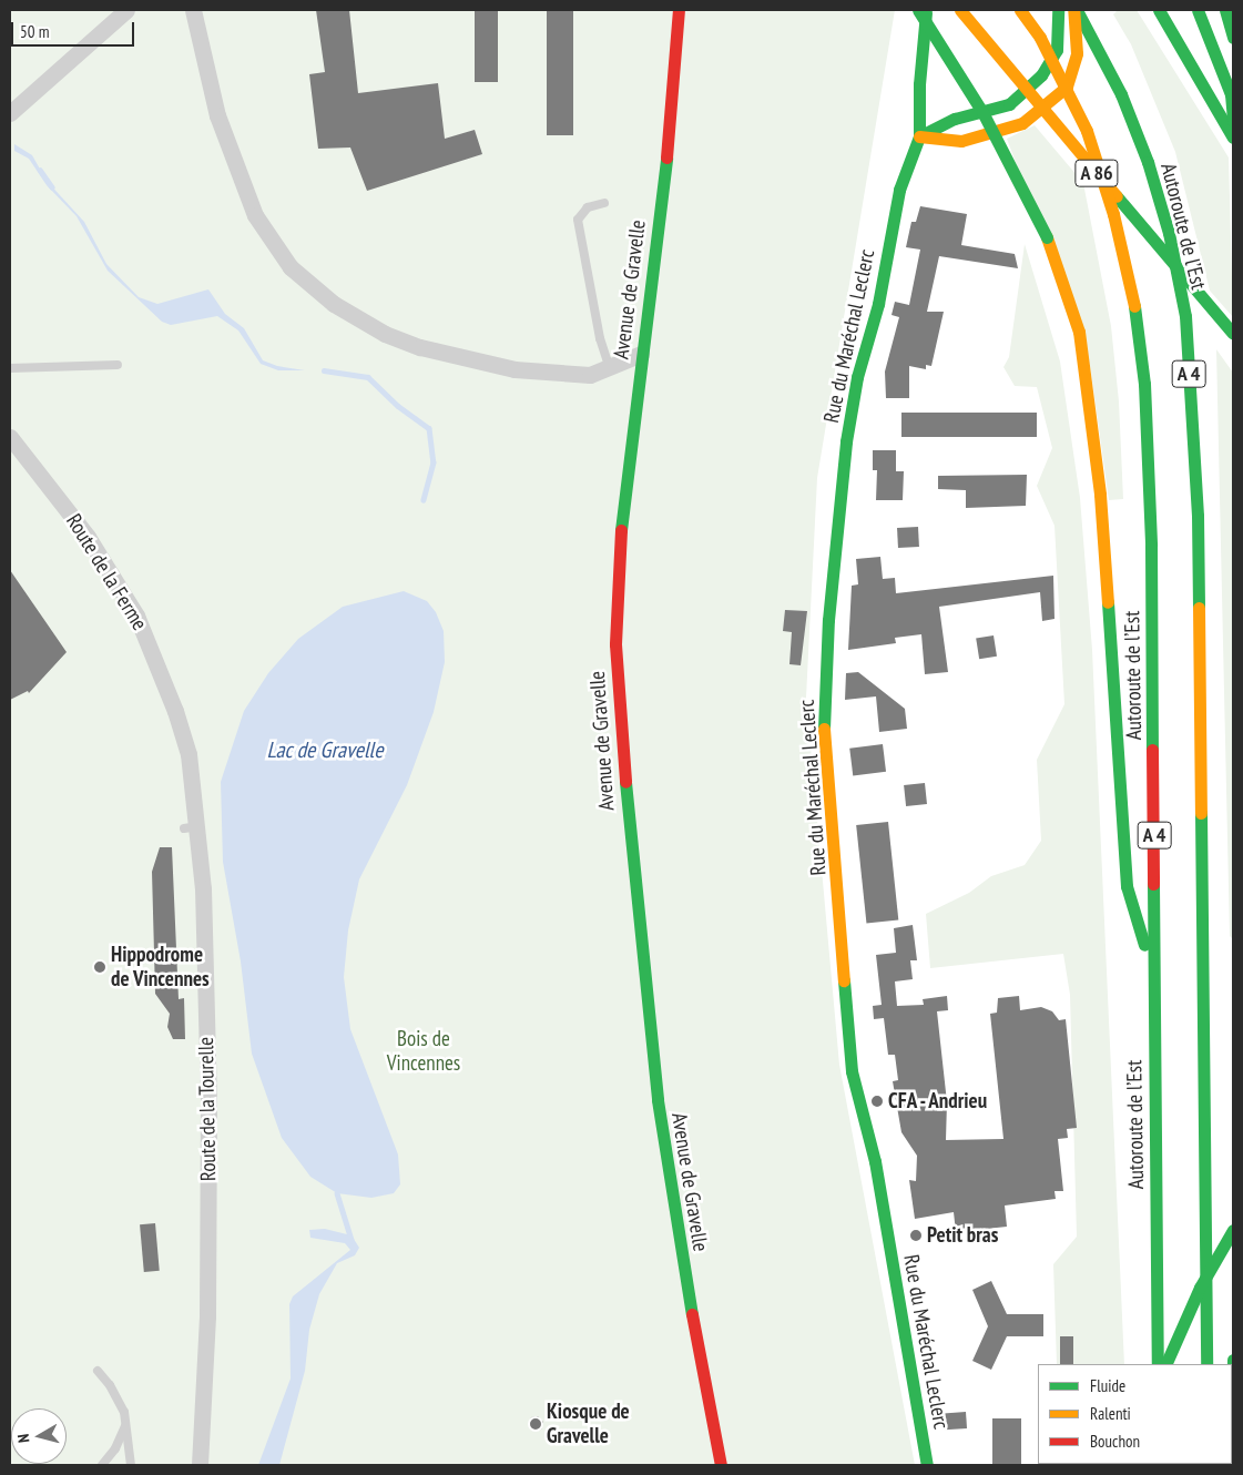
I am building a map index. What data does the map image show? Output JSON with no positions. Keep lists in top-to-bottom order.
{
  "streets": {
    "main road": [
      "A 86",
      "Autoroute de l’Est",
      "Avenue de Gravelle",
      "Rue du Maréchal Leclerc",
      "A 4"
    ],
    "street": ["Route de la Ferme", "Route de la Tourelle"]
  },
  "crossings": [
    ["Route de la Ferme", "Route de la Tourelle"]
  ],
  "water": ["Lac de Gravelle"],
  "parks": ["Bois de Vincennes"],
  "places": [
    "Hippodrome de Vincennes",
    "CFA - Andrieu",
    "Petit bras",
    "Kiosque de Gravelle"
  ],
  "legend": ["Fluide", "Ralenti", "Bouchon"],
  "scale_bar": "50 m",
  "north": "left"
}
